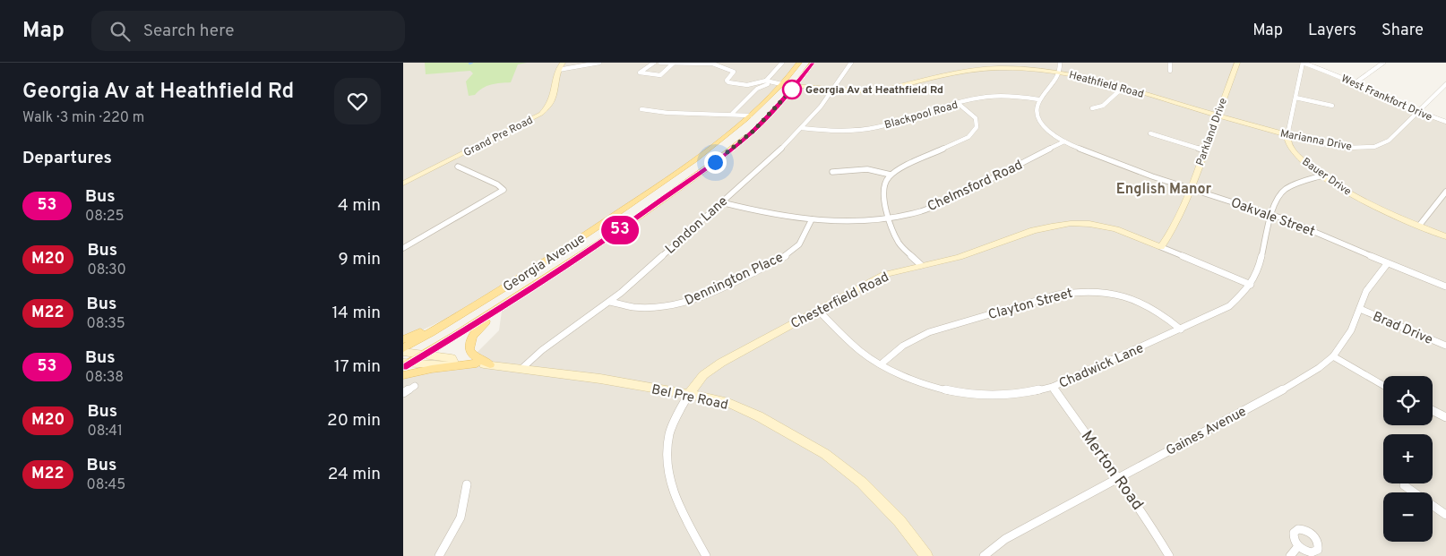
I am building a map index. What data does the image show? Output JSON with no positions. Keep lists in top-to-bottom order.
{
  "streets": {
    "main road": ["Georgia Avenue"],
    "street": [
      "Heathfield Road",
      "West Frankfort Drive",
      "Blackpool Road",
      "Parkland Drive",
      "Grand Pre Road",
      "Marianna Drive",
      "Bauer Drive",
      "Chelmsford Road",
      "Oakvale Street",
      "London Lane",
      "Dennington Place",
      "Chesterfield Road",
      "Clayton Street",
      "Brad Drive",
      "Chadwick Lane",
      "Bel Pre Road",
      "Gaines Avenue",
      "Merton Road"
    ]
  },
  "crossings": [
    ["Heathfield Road", "Parkland Drive"],
    ["Heathfield Road", "Marianna Drive"],
    ["Heathfield Road", "London Lane"],
    ["Heathfield Road", "Georgia Avenue"],
    ["West Frankfort Drive", "Marianna Drive"],
    ["Blackpool Road", "Oakvale Street"],
    ["Blackpool Road", "London Lane"],
    ["Parkland Drive", "Marianna Drive"],
    ["Parkland Drive", "Oakvale Street"],
    ["Parkland Drive", "Chesterfield Road"],
    ["Marianna Drive", "Bauer Drive"],
    ["Bauer Drive", "Chadwick Lane"],
    ["Chelmsford Road", "Oakvale Street"],
    ["Chelmsford Road", "London Lane"],
    ["Chelmsford Road", "Dennington Place"],
    ["Oakvale Street", "Chadwick Lane"],
    ["Oakvale Street", "Gaines Avenue"],
    ["London Lane", "Dennington Place"],
    ["London Lane", "Bel Pre Road"],
    ["Georgia Avenue", "Bel Pre Road"],
    ["Chesterfield Road", "Chadwick Lane"],
    ["Chesterfield Road", "Bel Pre Road"],
    ["Clayton Street", "Chadwick Lane"],
    ["Brad Drive", "Gaines Avenue"],
    ["Chadwick Lane", "Merton Road"],
    ["Gaines Avenue", "Merton Road"]
  ],
  "districts": ["English Manor"],
  "places": ["Georgia Av at Heathfield Rd"],
  "lines": ["bus line 53"],
  "page": {
    "header": "Map",
    "search": "Search here",
    "nav": ["Map", "Layers", "Share"],
    "heading": [
      ["Georgia Av at Heathfield Rd", "Walk · 3 min · 220 m"],
      "Departures"
    ],
    "on_map": "53",
    "list": [
      {
        "mark": "53",
        "name": "Bus",
        "note": "08:25",
        "value": "4 min"
      },
      {
        "mark": "M20",
        "name": "Bus",
        "note": "08:30",
        "value": "9 min"
      },
      {
        "mark": "M22",
        "name": "Bus",
        "note": "08:35",
        "value": "14 min"
      },
      {
        "mark": "53",
        "name": "Bus",
        "note": "08:38",
        "value": "17 min"
      },
      {
        "mark": "M20",
        "name": "Bus",
        "note": "08:41",
        "value": "20 min"
      },
      {
        "mark": "M22",
        "name": "Bus",
        "note": "08:45",
        "value": "24 min"
      }
    ],
    "map_buttons": ["+", "−"]
  }
}
